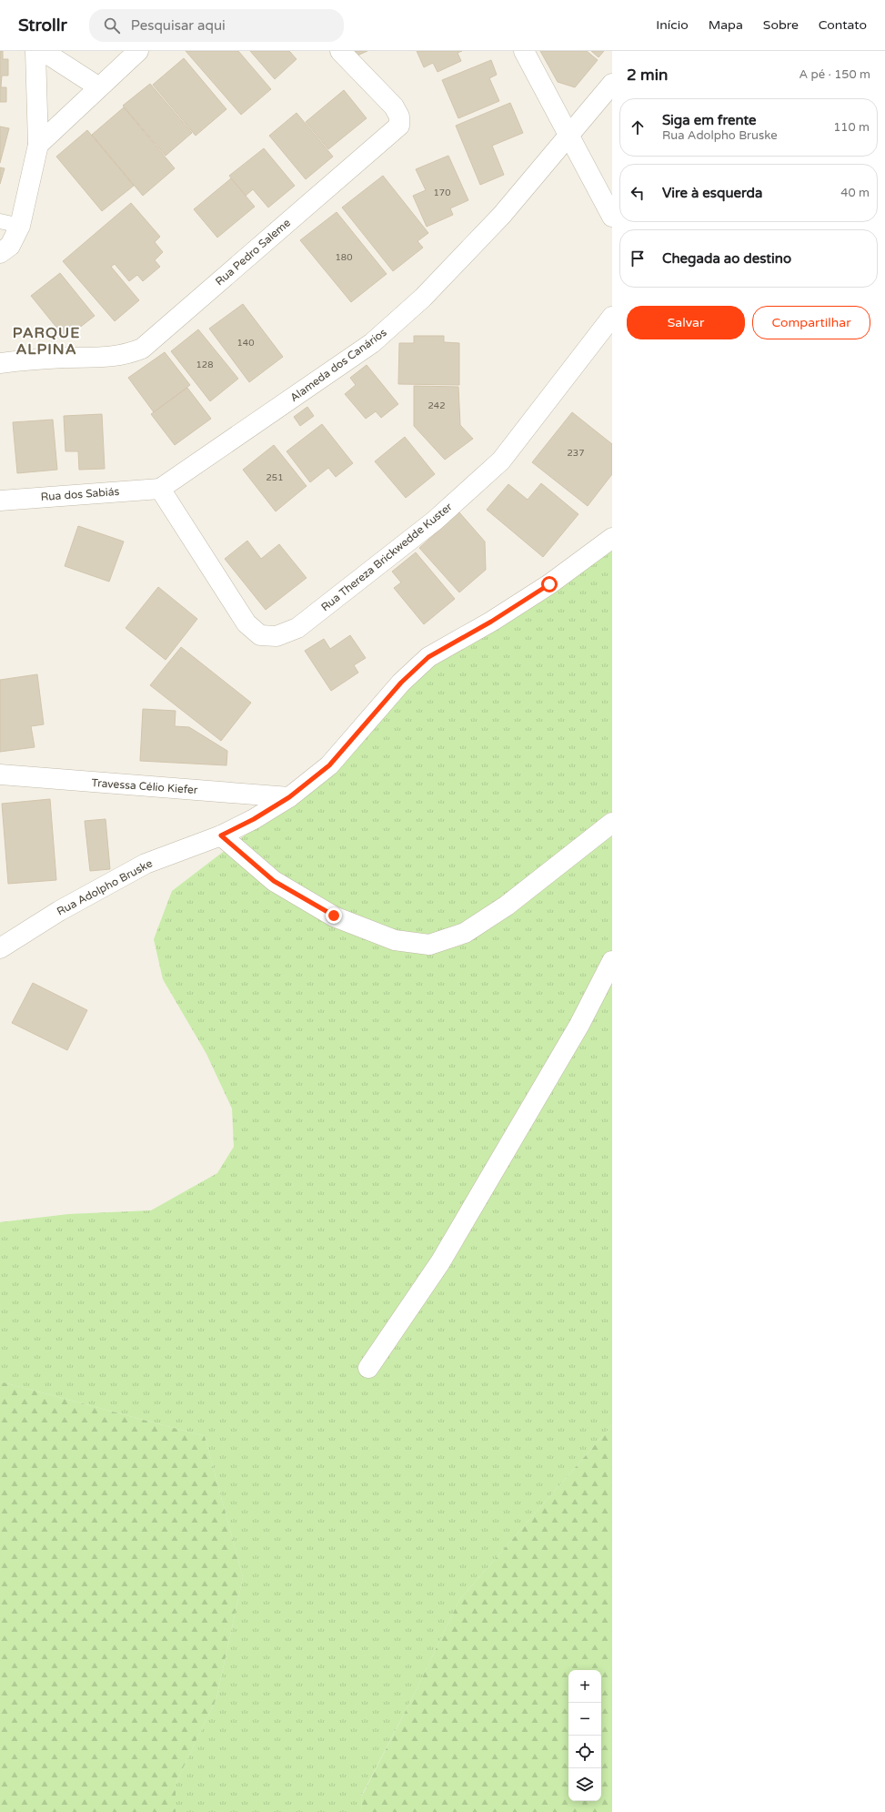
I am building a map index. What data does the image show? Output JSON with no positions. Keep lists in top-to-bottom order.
{
  "streets": {
    "street": [
      "Rua Pedro Saleme",
      "Alameda dos Canários",
      "Rua dos Sabiás",
      "Rua Thereza Brickwedde Kuster",
      "Travessa Célio Kiefer",
      "Rua Adolpho Bruske"
    ]
  },
  "crossings": [
    ["Alameda dos Canários", "Rua dos Sabiás"],
    ["Alameda dos Canários", "Rua Thereza Brickwedde Kuster"],
    ["Rua dos Sabiás", "Rua Thereza Brickwedde Kuster"],
    ["Travessa Célio Kiefer", "Rua Adolpho Bruske"]
  ],
  "districts": ["PARQUE ALPINA"],
  "house_numbers": [
    "170",
    "180",
    "140",
    "128",
    "242",
    "237",
    "251"
  ],
  "page": {
    "header": "Strollr",
    "search": "Pesquisar aqui",
    "nav": [
      "Início",
      "Mapa",
      "Sobre",
      "Contato"
    ],
    "heading": ["2 min", "A pé · 150 m"],
    "list": [
      ["Siga em frente", "Rua Adolpho Bruske", "110 m"],
      ["Vire à esquerda", "40 m"],
      "Chegada ao destino"
    ],
    "buttons": ["Salvar", "Compartilhar"],
    "map_buttons": ["+", "−"]
  }
}
